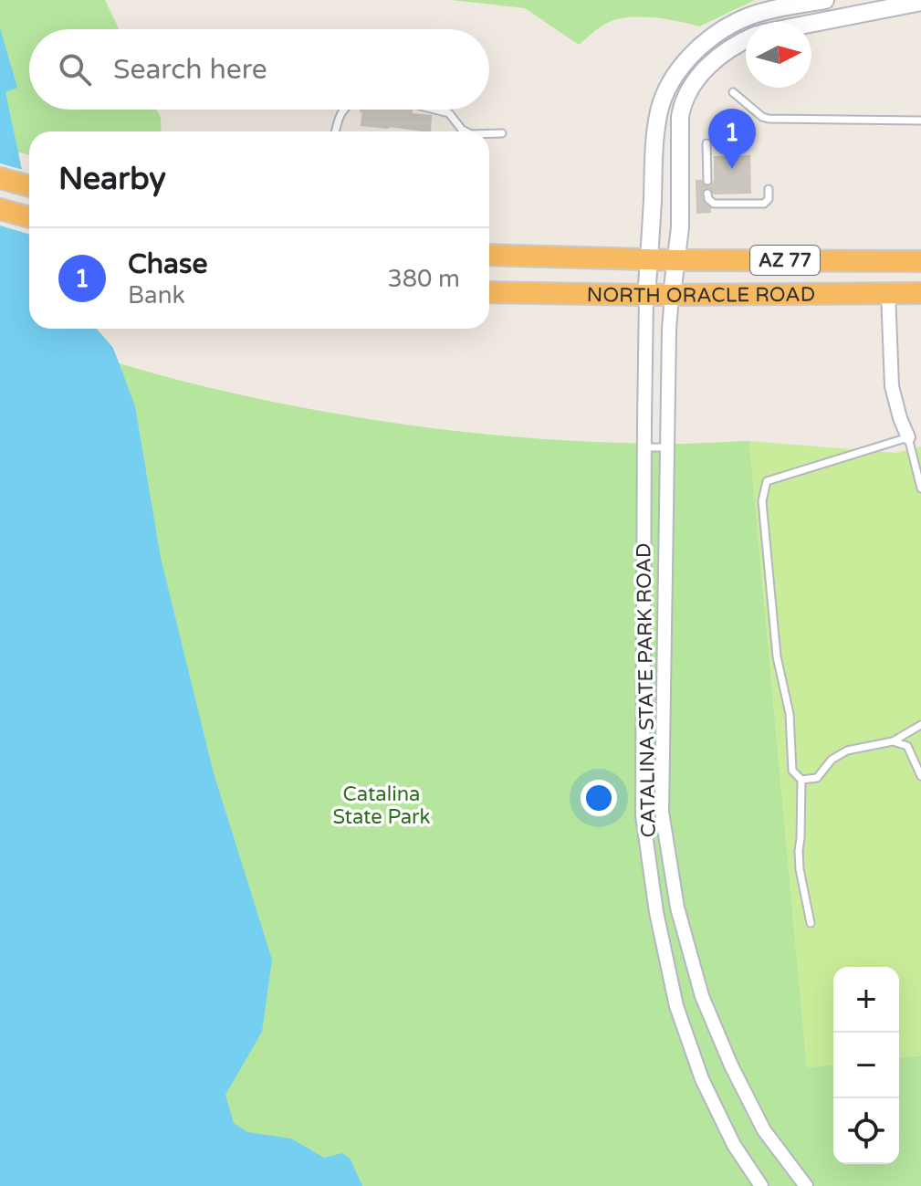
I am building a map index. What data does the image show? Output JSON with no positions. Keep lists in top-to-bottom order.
{
  "streets": {
    "highway": ["AZ 77", "NORTH ORACLE ROAD"],
    "street": ["CATALINA STATE PARK ROAD"]
  },
  "crossings": [
    ["NORTH ORACLE ROAD", "CATALINA STATE PARK ROAD"]
  ],
  "parks": ["Catalina State Park"],
  "north": "right",
  "page": {
    "search": "Search here",
    "pins": "1",
    "heading": "Nearby",
    "list": [
      {
        "mark": "1",
        "name": "Chase",
        "note": "Bank",
        "value": "380 m"
      }
    ],
    "map_buttons": ["+", "−"]
  }
}
